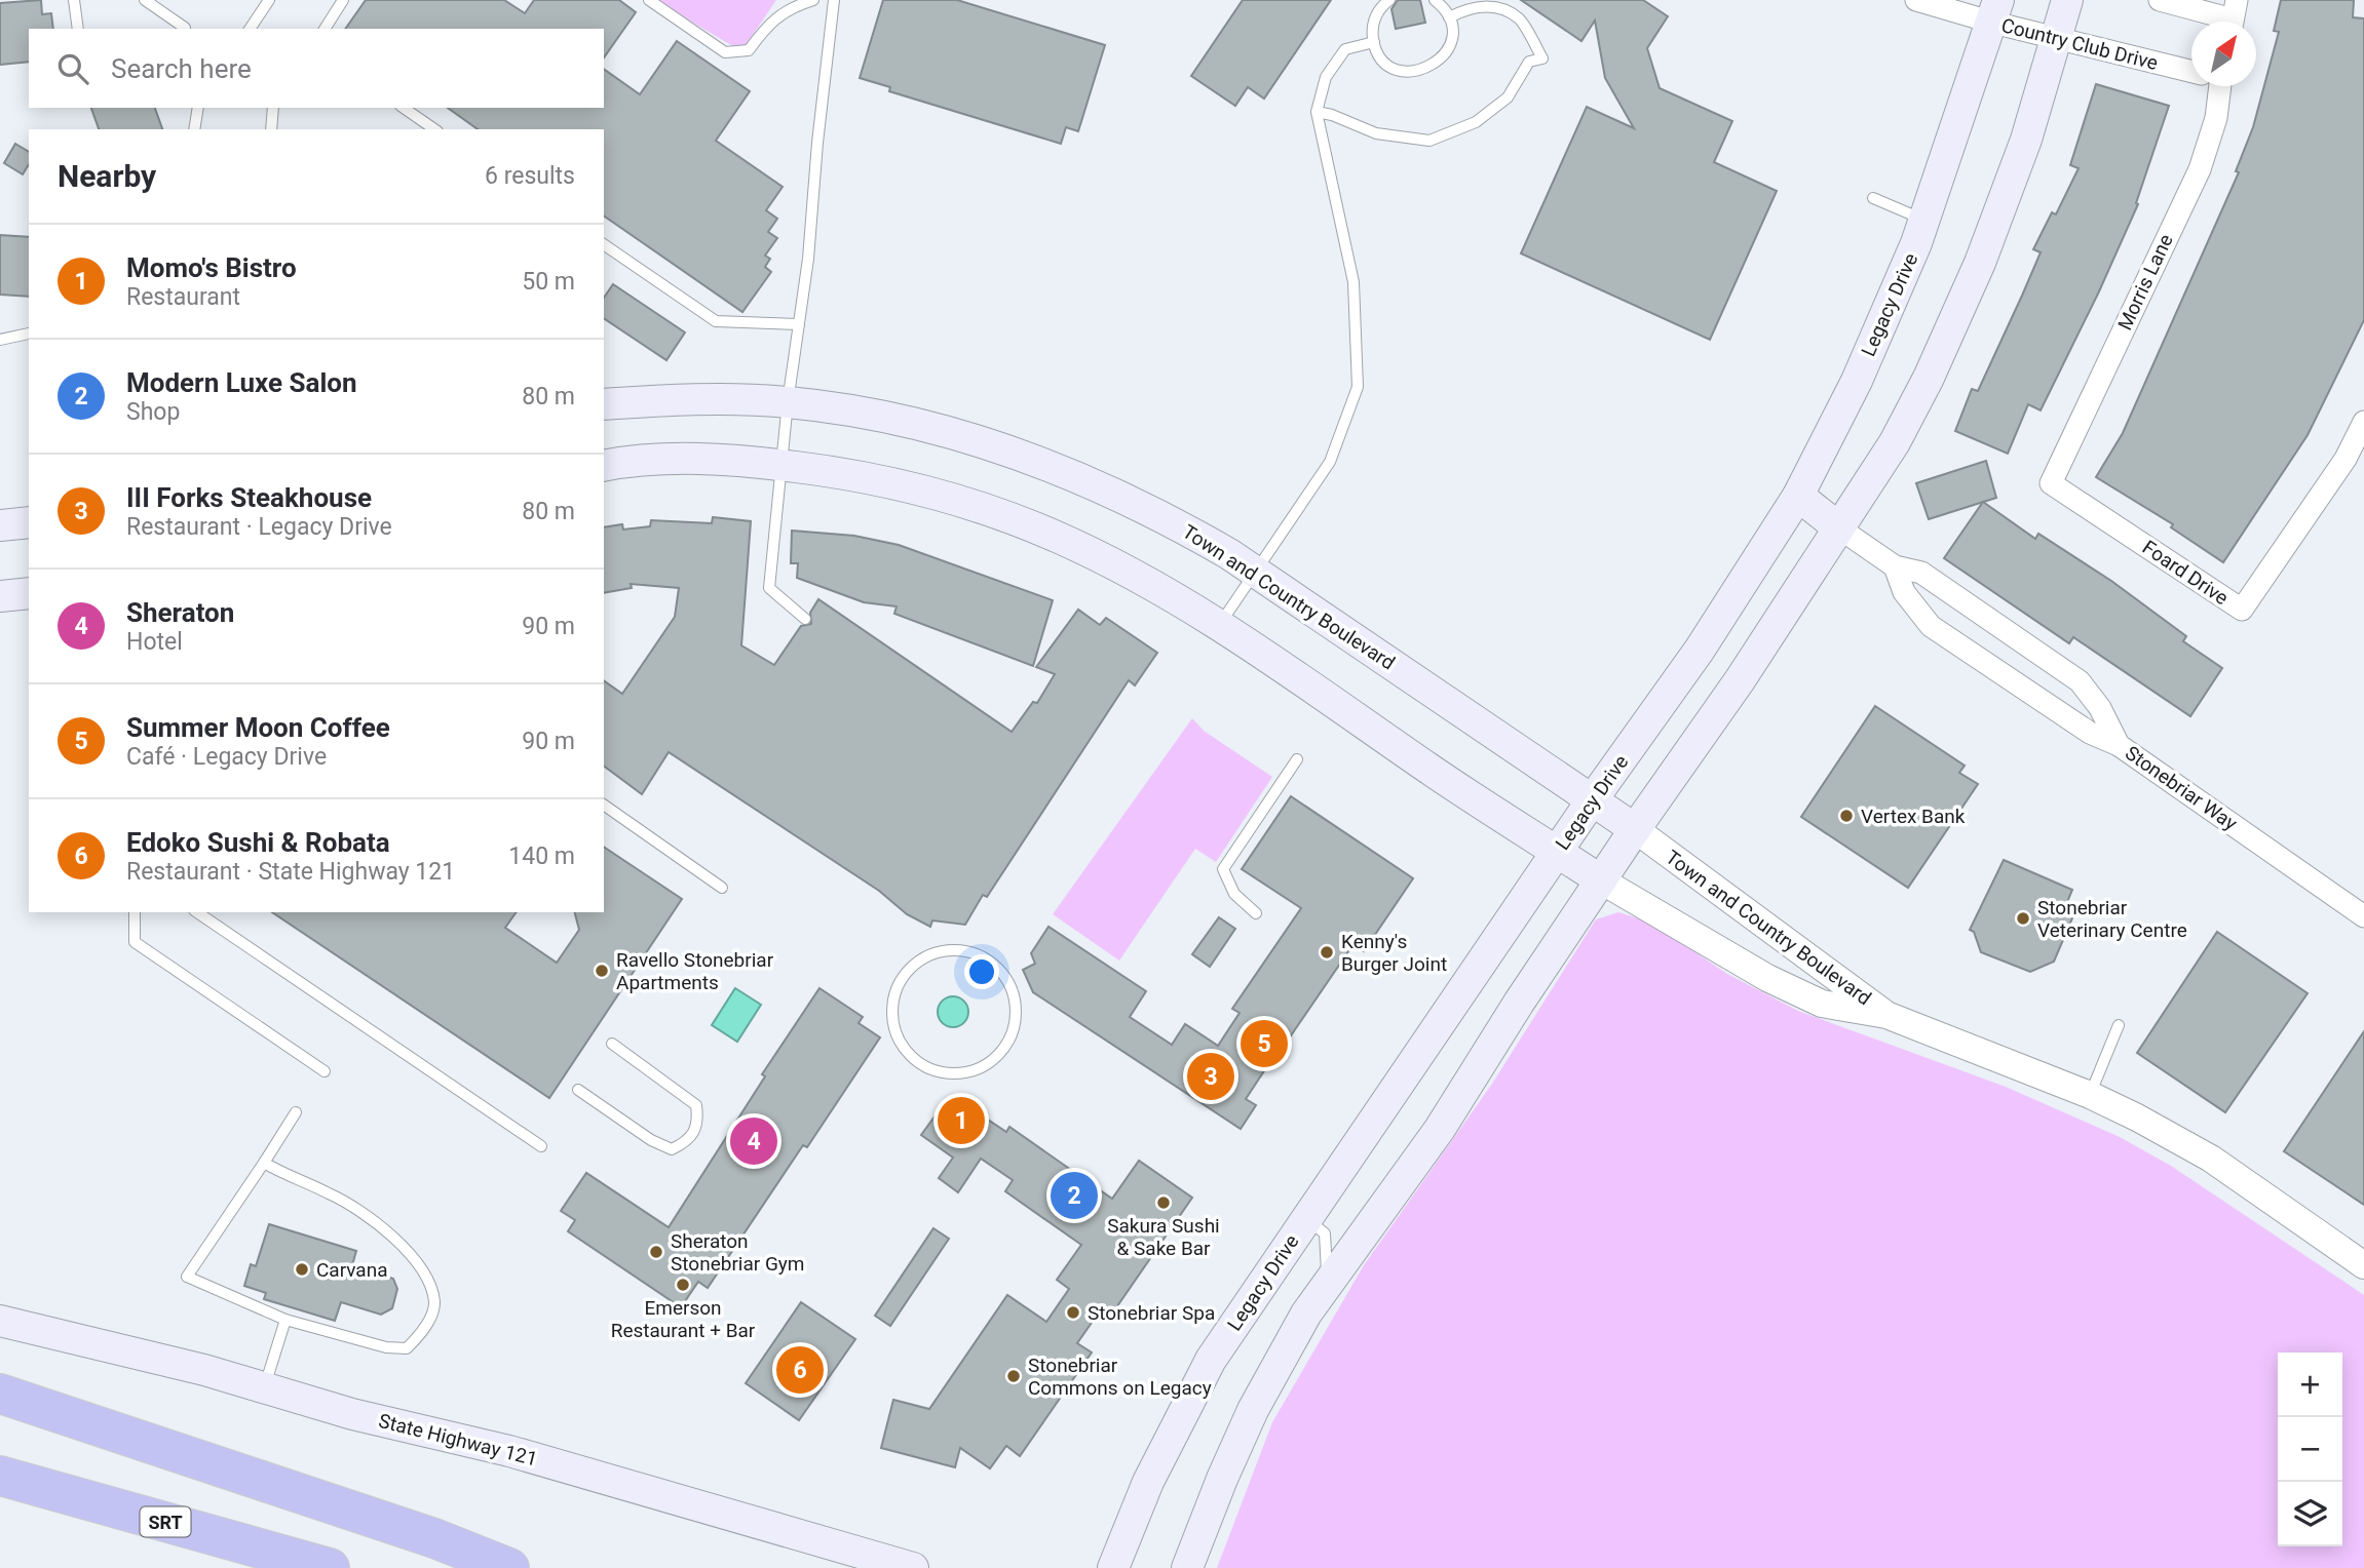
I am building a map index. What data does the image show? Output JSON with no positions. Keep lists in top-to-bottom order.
{
  "streets": {
    "highway": ["SRT"],
    "main road": ["Legacy Drive", "Town and Country Boulevard", "State Highway 121"],
    "street": [
      "Country Club Drive",
      "Morris Lane",
      "Foard Drive",
      "Stonebriar Way"
    ]
  },
  "crossings": [
    ["Country Club Drive", "Legacy Drive"],
    ["Morris Lane", "Foard Drive"],
    ["Legacy Drive", "Town and Country Boulevard"]
  ],
  "places": [
    "Vertex Bank",
    "Stonebriar Veterinary Centre",
    "Kenny's Burger Joint",
    "Ravello Stonebriar Apartments",
    "Sakura Sushi & Sake Bar",
    "Sheraton Stonebriar Gym",
    "Carvana",
    "Emerson Restaurant + Bar",
    "Stonebriar Spa",
    "Stonebriar Commons on Legacy"
  ],
  "north": "top right",
  "page": {
    "search": "Search here",
    "heading": ["Nearby", "6 results"],
    "list": [
      {
        "mark": "1",
        "name": "Momo's Bistro",
        "note": "Restaurant",
        "value": "50 m"
      },
      {
        "mark": "2",
        "name": "Modern Luxe Salon",
        "note": "Shop",
        "value": "80 m"
      },
      {
        "mark": "3",
        "name": "III Forks Steakhouse",
        "note": "Restaurant · Legacy Drive",
        "value": "80 m"
      },
      {
        "mark": "4",
        "name": "Sheraton",
        "note": "Hotel",
        "value": "90 m"
      },
      {
        "mark": "5",
        "name": "Summer Moon Coffee",
        "note": "Café · Legacy Drive",
        "value": "90 m"
      },
      {
        "mark": "6",
        "name": "Edoko Sushi & Robata",
        "note": "Restaurant · State Highway 121",
        "value": "140 m"
      }
    ],
    "pins": [
      "5",
      "3",
      "1",
      "4",
      "2",
      "6"
    ],
    "map_buttons": ["+", "−"]
  }
}
